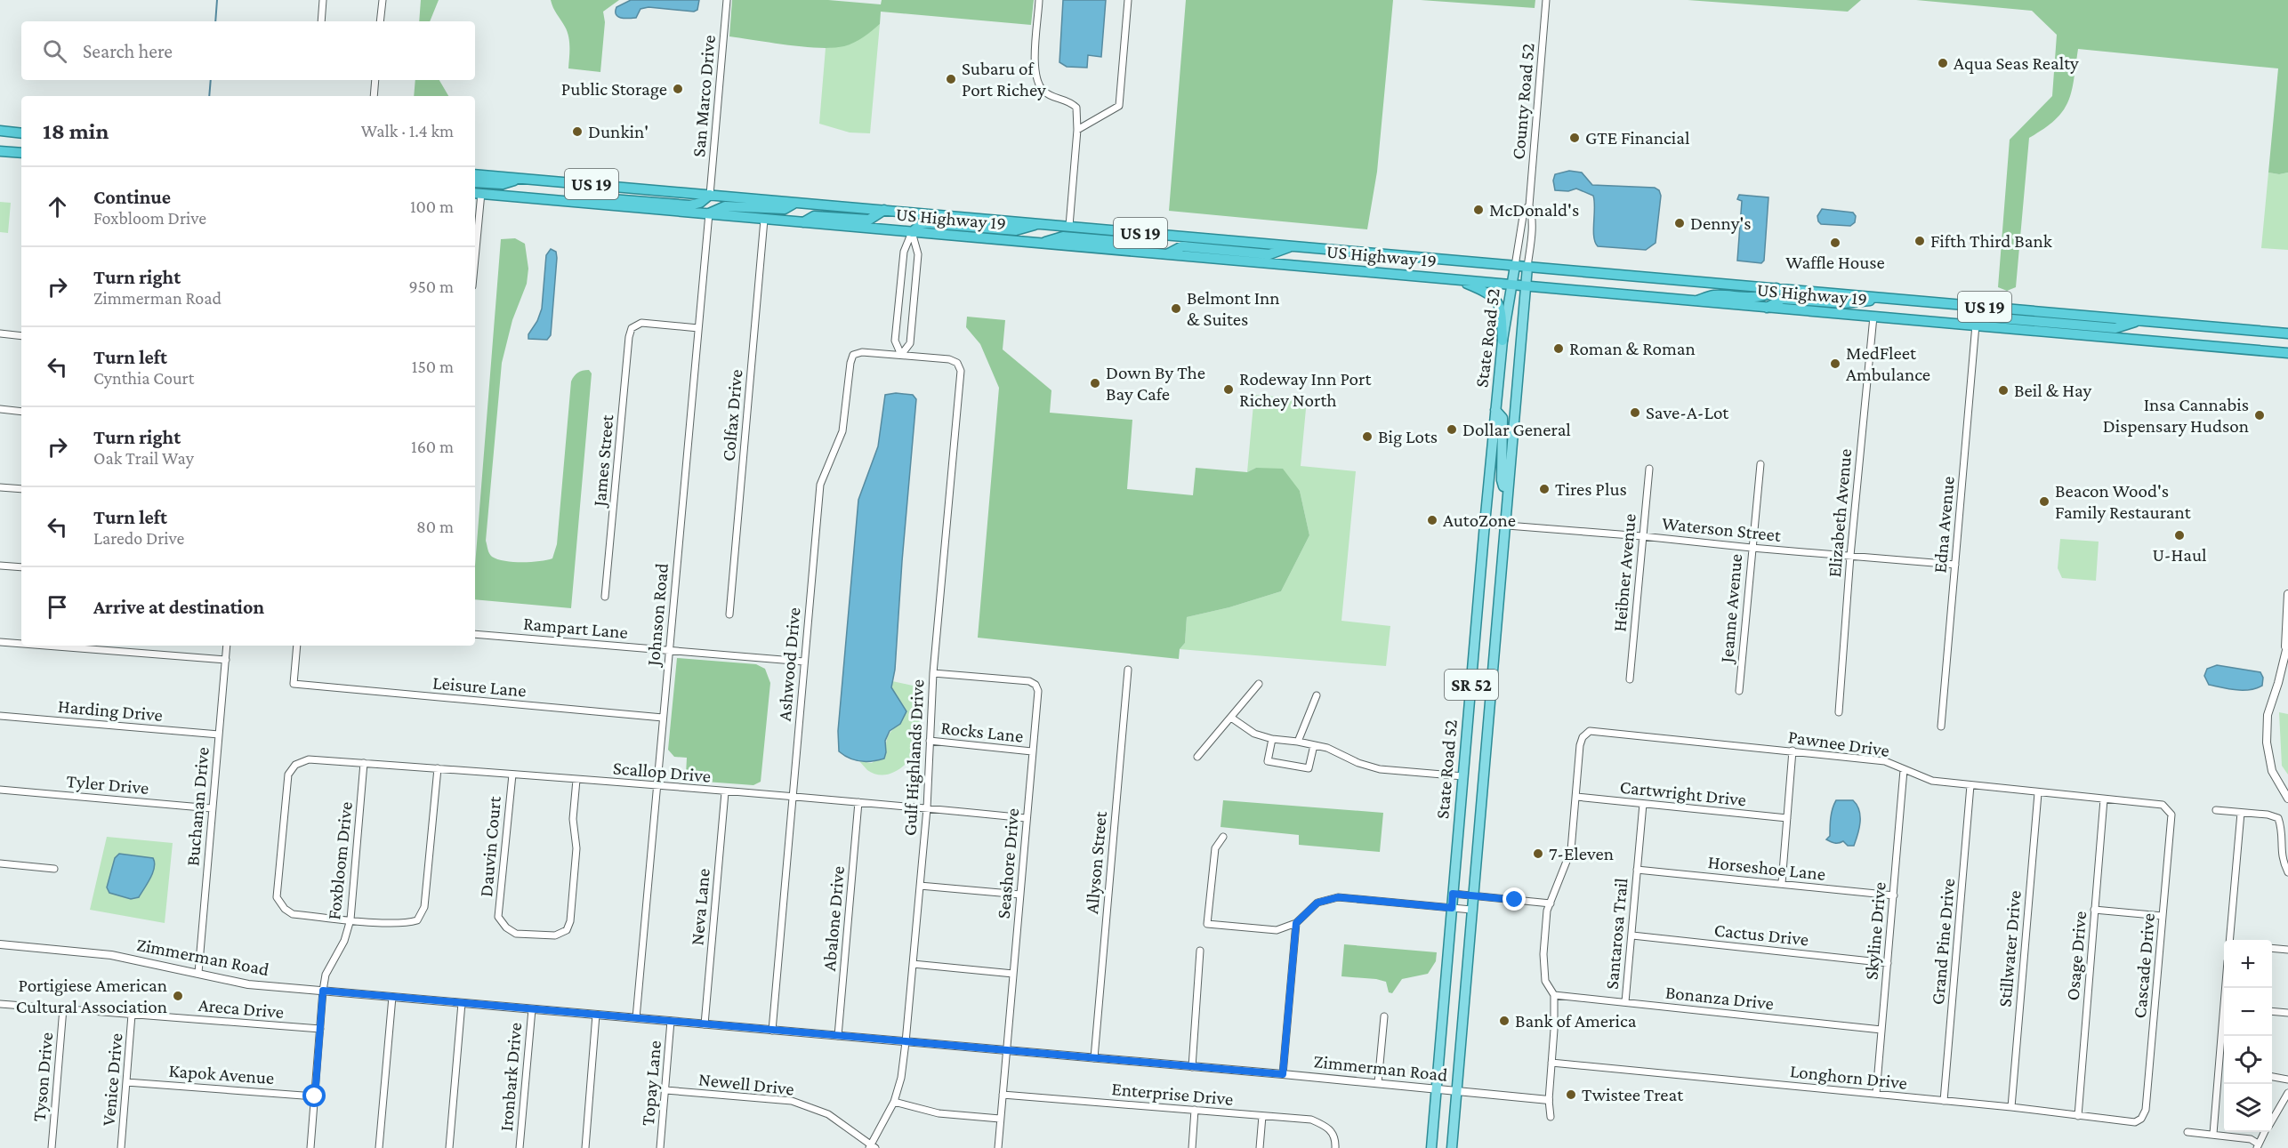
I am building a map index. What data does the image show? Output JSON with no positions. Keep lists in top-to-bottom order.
{
  "streets": {
    "highway": ["US 19", "US Highway 19"],
    "main road": ["State Road 52", "SR 52"],
    "street": [
      "San Marco Drive",
      "County Road 52",
      "Colfax Drive",
      "James Street",
      "Elizabeth Avenue",
      "Edna Avenue",
      "Waterson Street",
      "Heibner Avenue",
      "Jeanne Avenue",
      "Johnson Road",
      "Rampart Lane",
      "Ashwood Drive",
      "Leisure Lane",
      "Harding Drive",
      "Rocks Lane",
      "Pawnee Drive",
      "Gulf Highlands Drive",
      "Scallop Drive",
      "Tyler Drive",
      "Cartwright Drive",
      "Buchanan Drive",
      "Dauvin Court",
      "Foxbloom Drive",
      "Allyson Street",
      "Seashore Drive",
      "Horseshoe Lane",
      "Neva Lane",
      "Abalone Drive",
      "Skyline Drive",
      "Santarosa Trail",
      "Cactus Drive",
      "Grand Pine Drive",
      "Stillwater Drive",
      "Osage Drive",
      "Zimmerman Road",
      "Cascade Drive",
      "Bonanza Drive",
      "Areca Drive",
      "Kapok Avenue",
      "Tyson Drive",
      "Ironbark Drive",
      "Longhorn Drive",
      "Venice Drive",
      "Topay Lane",
      "Newell Drive",
      "Enterprise Drive"
    ]
  },
  "crossings": [
    ["San Marco Drive", "US Highway 19"],
    ["County Road 52", "US Highway 19"],
    ["County Road 52", "State Road 52"],
    ["US Highway 19", "State Road 52"],
    ["US Highway 19", "Colfax Drive"],
    ["US Highway 19", "Elizabeth Avenue"],
    ["US Highway 19", "Edna Avenue"],
    ["US Highway 19", "Johnson Road"],
    ["State Road 52", "Waterson Street"],
    ["State Road 52", "Zimmerman Road"],
    ["James Street", "Johnson Road"],
    ["Elizabeth Avenue", "Waterson Street"],
    ["Edna Avenue", "Waterson Street"],
    ["Waterson Street", "Heibner Avenue"],
    ["Waterson Street", "Jeanne Avenue"],
    ["Johnson Road", "Rampart Lane"],
    ["Johnson Road", "Leisure Lane"],
    ["Johnson Road", "Scallop Drive"],
    ["Johnson Road", "Zimmerman Road"],
    ["Rampart Lane", "Ashwood Drive"],
    ["Ashwood Drive", "Gulf Highlands Drive"],
    ["Ashwood Drive", "Scallop Drive"],
    ["Ashwood Drive", "Zimmerman Road"],
    ["Harding Drive", "Buchanan Drive"],
    ["Rocks Lane", "Gulf Highlands Drive"],
    ["Rocks Lane", "Seashore Drive"],
    ["Pawnee Drive", "Cartwright Drive"],
    ["Pawnee Drive", "Skyline Drive"],
    ["Pawnee Drive", "Grand Pine Drive"],
    ["Pawnee Drive", "Stillwater Drive"],
    ["Pawnee Drive", "Osage Drive"],
    ["Pawnee Drive", "Cascade Drive"],
    ["Gulf Highlands Drive", "Scallop Drive"],
    ["Gulf Highlands Drive", "Seashore Drive"],
    ["Gulf Highlands Drive", "Zimmerman Road"],
    ["Gulf Highlands Drive", "Newell Drive"],
    ["Scallop Drive", "Dauvin Court"],
    ["Scallop Drive", "Foxbloom Drive"],
    ["Scallop Drive", "Seashore Drive"],
    ["Scallop Drive", "Neva Lane"],
    ["Scallop Drive", "Abalone Drive"],
    ["Tyler Drive", "Buchanan Drive"],
    ["Cartwright Drive", "Santarosa Trail"],
    ["Buchanan Drive", "Zimmerman Road"],
    ["Foxbloom Drive", "Zimmerman Road"],
    ["Foxbloom Drive", "Areca Drive"],
    ["Foxbloom Drive", "Kapok Avenue"],
    ["Allyson Street", "Zimmerman Road"],
    ["Seashore Drive", "Zimmerman Road"],
    ["Seashore Drive", "Enterprise Drive"],
    ["Horseshoe Lane", "Skyline Drive"],
    ["Horseshoe Lane", "Santarosa Trail"],
    ["Neva Lane", "Zimmerman Road"],
    ["Abalone Drive", "Zimmerman Road"],
    ["Skyline Drive", "Cactus Drive"],
    ["Skyline Drive", "Bonanza Drive"],
    ["Skyline Drive", "Longhorn Drive"],
    ["Santarosa Trail", "Cactus Drive"],
    ["Santarosa Trail", "Bonanza Drive"],
    ["Grand Pine Drive", "Longhorn Drive"],
    ["Stillwater Drive", "Longhorn Drive"],
    ["Osage Drive", "Longhorn Drive"],
    ["Zimmerman Road", "Ironbark Drive"],
    ["Zimmerman Road", "Topay Lane"],
    ["Cascade Drive", "Longhorn Drive"],
    ["Areca Drive", "Tyson Drive"],
    ["Areca Drive", "Venice Drive"],
    ["Kapok Avenue", "Venice Drive"],
    ["Topay Lane", "Newell Drive"]
  ],
  "places": [
    "Aqua Seas Realty",
    "Subaru of Port Richey",
    "Public Storage",
    "Dunkin'",
    "GTE Financial",
    "McDonald's",
    "Denny's",
    "Fifth Third Bank",
    "Waffle House",
    "Belmont Inn & Suites",
    "Roman & Roman",
    "MedFleet Ambulance",
    "Down By The Bay Cafe",
    "Rodeway Inn Port Richey North",
    "Beil & Hay",
    "Save-A-Lot",
    "Insa Cannabis Dispensary Hudson",
    "Dollar General",
    "Big Lots",
    "Tires Plus",
    "Beacon Wood's Family Restaurant",
    "AutoZone",
    "U-Haul",
    "7-Eleven",
    "Portigiese American Cultural Association",
    "Bank of America",
    "Twistee Treat"
  ],
  "page": {
    "search": "Search here",
    "heading": ["18 min", "Walk · 1.4 km"],
    "list": [
      ["Continue", "Foxbloom Drive", "100 m"],
      ["Turn right", "Zimmerman Road", "950 m"],
      ["Turn left", "Cynthia Court", "150 m"],
      ["Turn right", "Oak Trail Way", "160 m"],
      ["Turn left", "Laredo Drive", "80 m"],
      "Arrive at destination"
    ],
    "map_buttons": ["+", "−"]
  }
}
